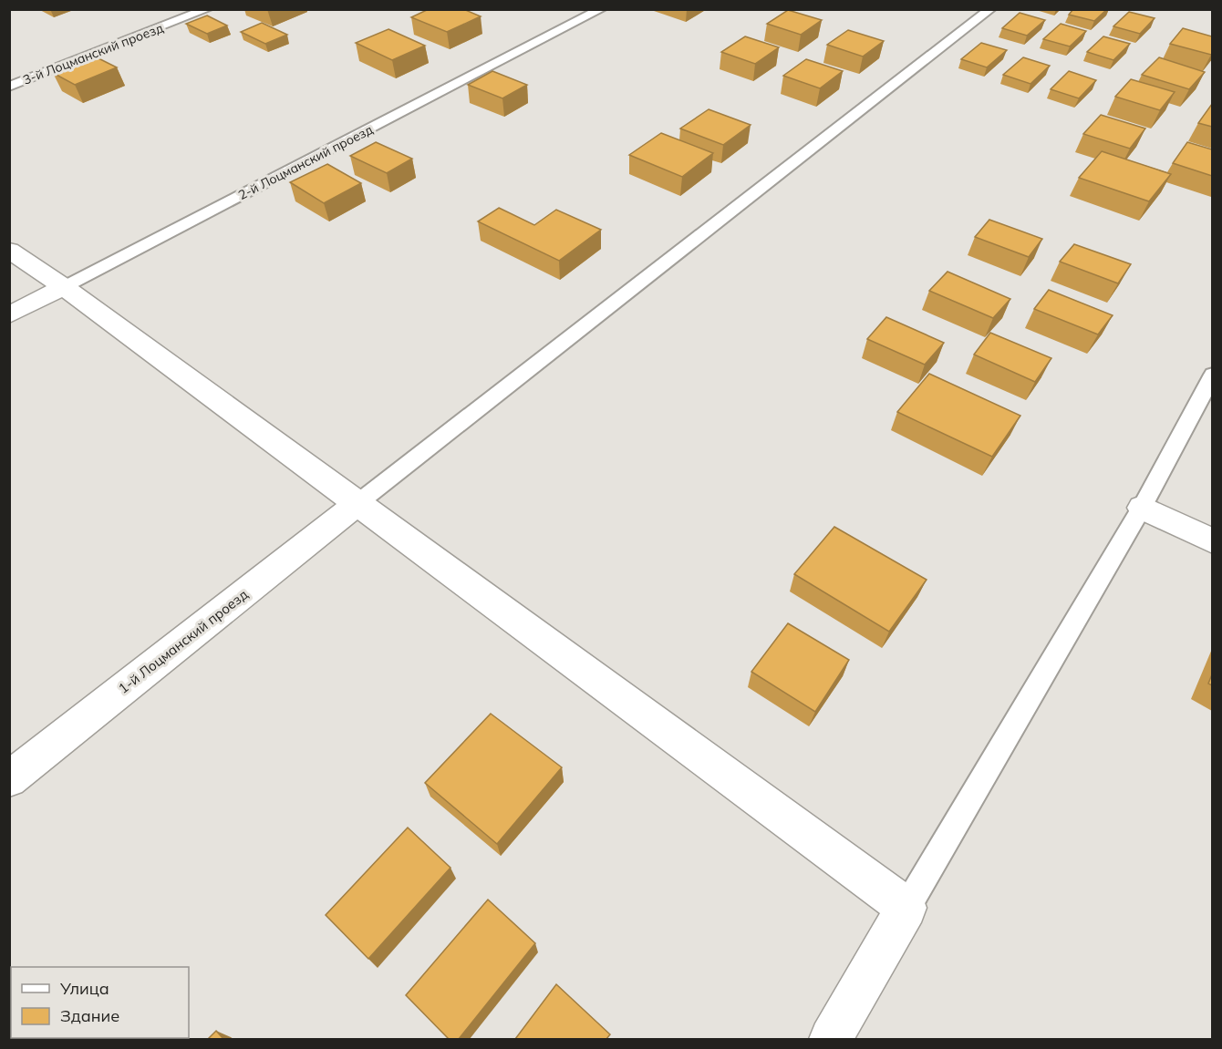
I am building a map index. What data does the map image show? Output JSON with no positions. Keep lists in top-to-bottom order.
{
  "streets": {
    "street": ["2-й Лоцманский проезд", "1-й Лоцманский проезд"],
    "lane": ["3-й Лоцманский проезд"]
  },
  "legend": ["Улица", "Здание"]
}
